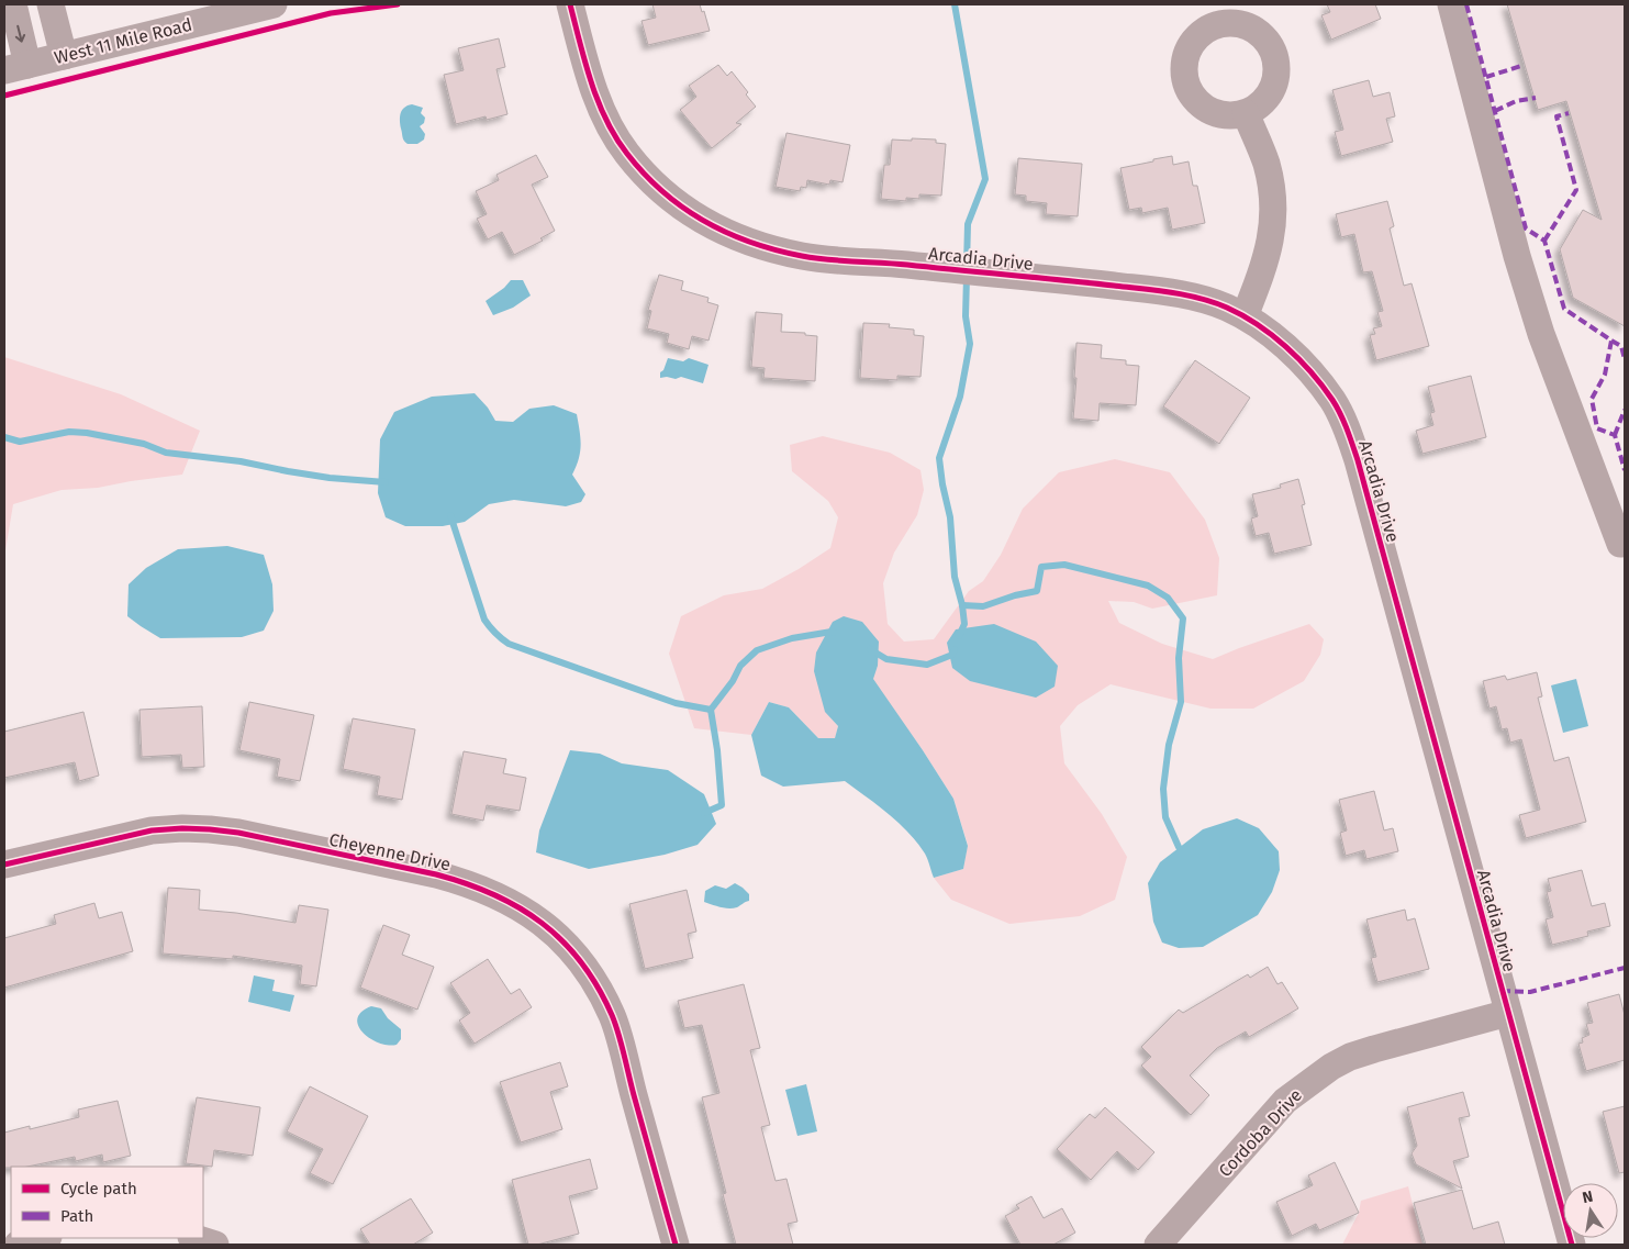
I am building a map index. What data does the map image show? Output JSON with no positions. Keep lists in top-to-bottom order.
{
  "streets": {
    "street": [
      "West 11 Mile Road",
      "Arcadia Drive",
      "Cheyenne Drive",
      "Cordoba Drive"
    ]
  },
  "crossings": [
    ["Arcadia Drive", "Cordoba Drive"]
  ],
  "legend": ["Cycle path", "Path"],
  "north": "top"
}
